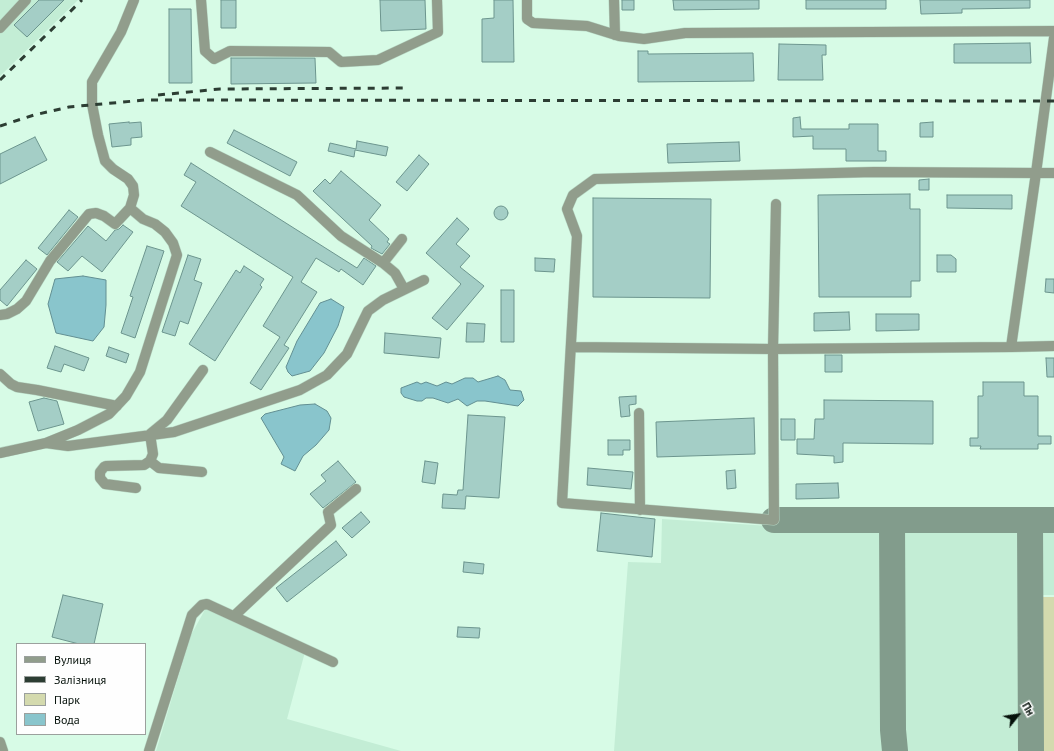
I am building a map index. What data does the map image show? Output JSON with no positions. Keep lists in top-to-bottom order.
{
  "legend": [
    "Вулиця",
    "Залізниця",
    "Парк",
    "Вода"
  ],
  "north": "top right"
}
